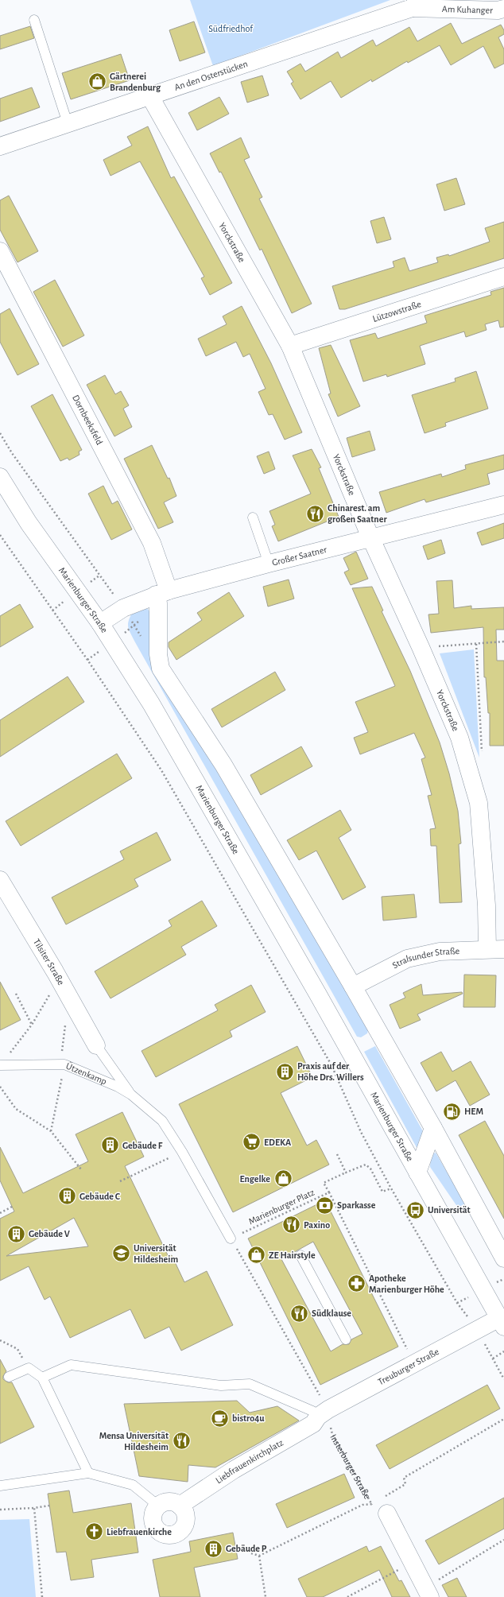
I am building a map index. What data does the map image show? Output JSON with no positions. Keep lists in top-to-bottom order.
{
  "streets": {
    "street": [
      "Am Kuhanger",
      "An den Osterstücken",
      "Yorckstraße",
      "Lützowstraße",
      "Dornbeeksfeld",
      "Großer Saatner",
      "Marienburger Straße",
      "Stralsunder Straße",
      "Tilsiter Straße",
      "Treuburger Straße",
      "Liebfrauenkirchplatz"
    ],
    "lane": ["Ützenkamp"],
    "path": ["Marienburger Platz", "Insterburger Straße"]
  },
  "crossings": [
    ["Am Kuhanger", "An den Osterstücken"],
    ["An den Osterstücken", "Yorckstraße"],
    ["Yorckstraße", "Lützowstraße"],
    ["Yorckstraße", "Großer Saatner"],
    ["Yorckstraße", "Stralsunder Straße"],
    ["Dornbeeksfeld", "Großer Saatner"],
    ["Großer Saatner", "Marienburger Straße"],
    ["Marienburger Straße", "Treuburger Straße"],
    ["Marienburger Platz", "Treuburger Straße"],
    ["Treuburger Straße", "Liebfrauenkirchplatz"],
    ["Treuburger Straße", "Insterburger Straße"],
    ["Liebfrauenkirchplatz", "Insterburger Straße"]
  ],
  "parks": ["Südfriedhof"],
  "places": {
    "shop": ["Gärtnerei Brandenburg", "Engelke", "ZE Hairstyle"],
    "restaurant": [
      "Chinarest. am großen Saatner",
      "Paxino",
      "Südklause",
      "Mensa Universität Hildesheim"
    ],
    "building": [
      "Praxis auf der Höhe Drs. Willers",
      "Gebäude F",
      "Gebäude C",
      "Gebäude V",
      "Gebäude P"
    ],
    "fuel station": ["HEM"],
    "supermarket": ["EDEKA"],
    "bank": ["Sparkasse"],
    "bus stop": ["Universität"],
    "school or university": ["Universität Hildesheim"],
    "pharmacy": ["Apotheke Marienburger Höhe"],
    "cafe": ["bistro4u"],
    "church": ["Liebfrauenkirche"]
  }
}
